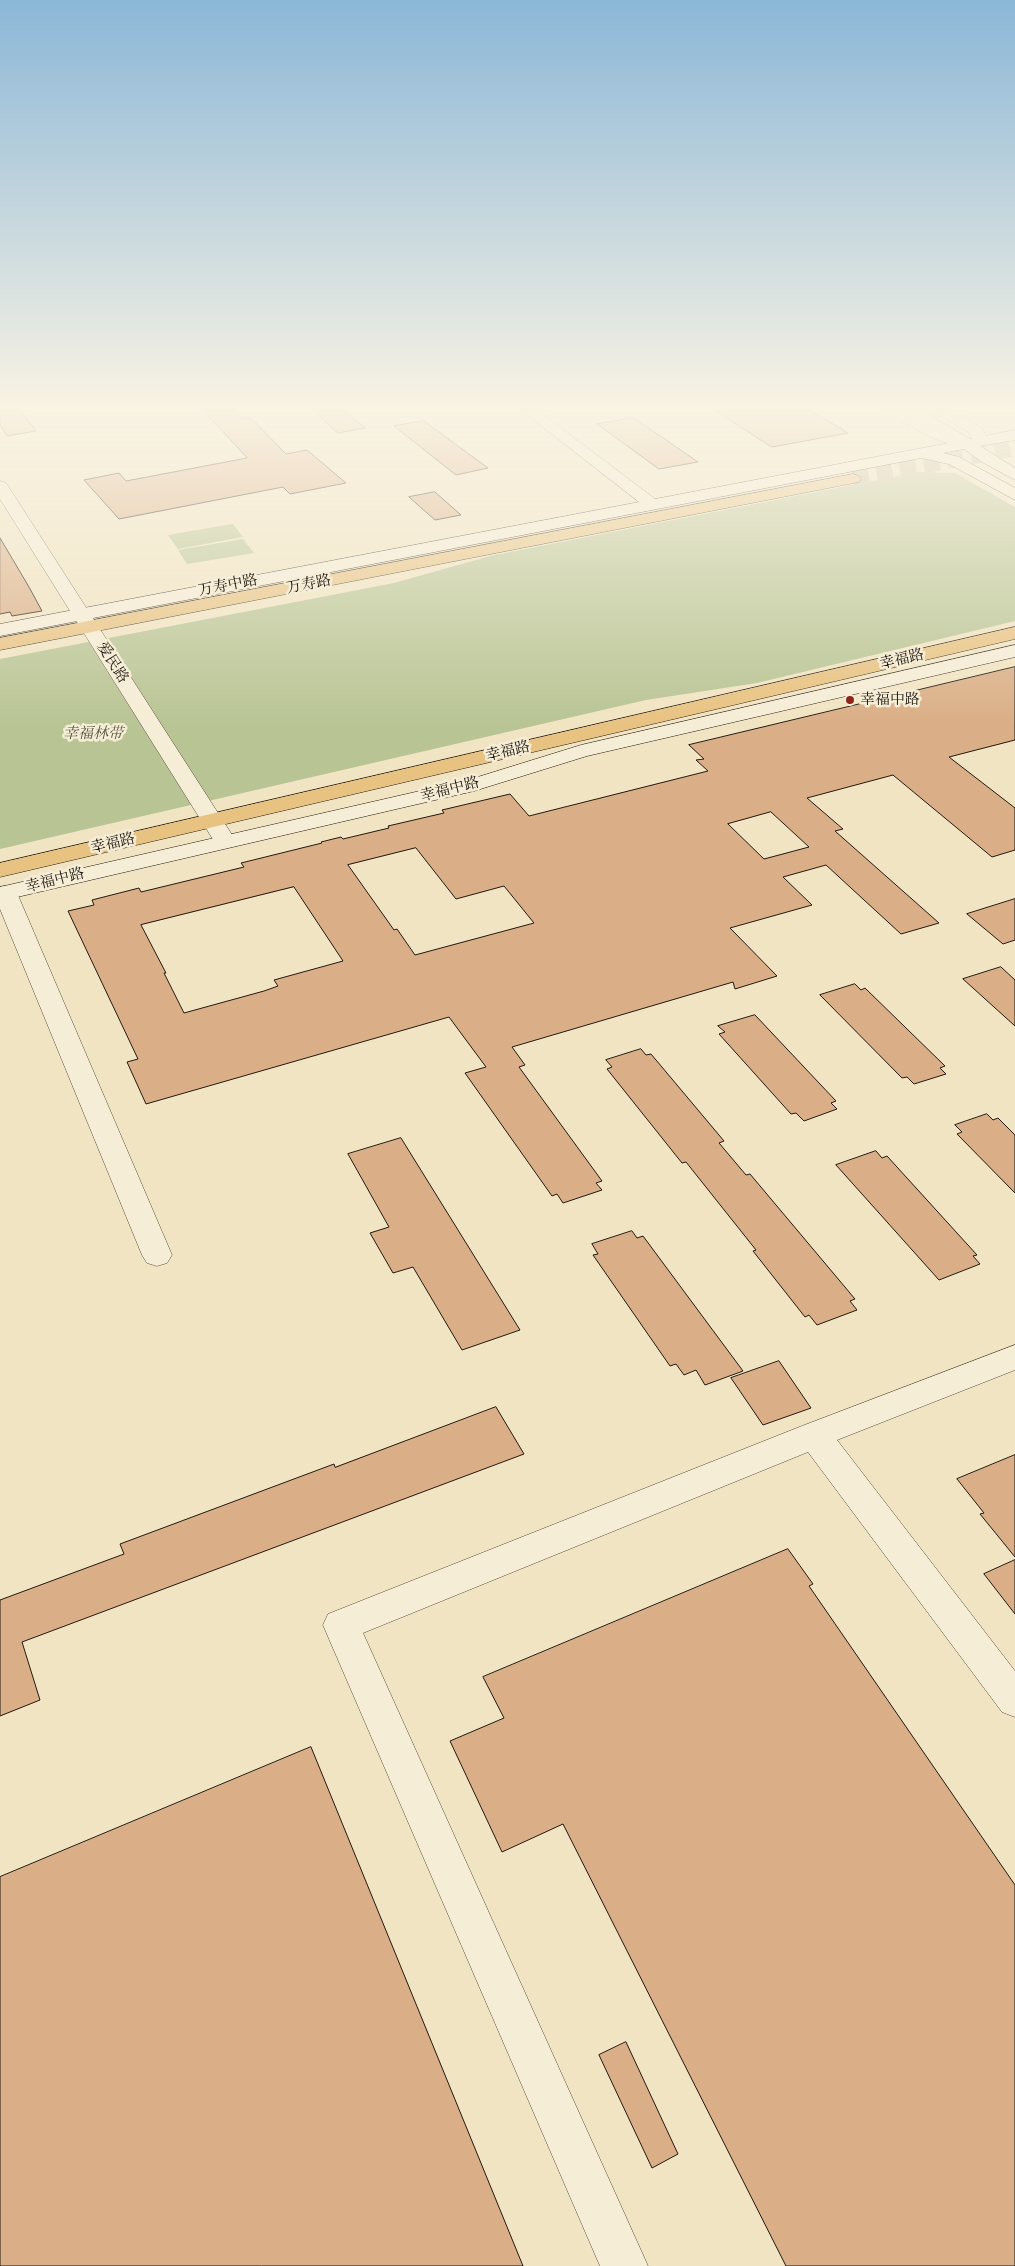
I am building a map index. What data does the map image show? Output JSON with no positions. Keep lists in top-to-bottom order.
{
  "streets": {
    "main road": [
      "万寿路",
      "万寿中路",
      "幸福路",
      "爱民路",
      "幸福中路"
    ]
  },
  "crossings": [
    ["万寿路", "万寿中路"],
    ["万寿路", "爱民路"],
    ["万寿中路", "爱民路"],
    ["幸福路", "爱民路"],
    ["幸福路", "幸福中路"],
    ["爱民路", "幸福中路"]
  ],
  "parks": ["幸福林带"],
  "places": ["幸福中路"]
}
